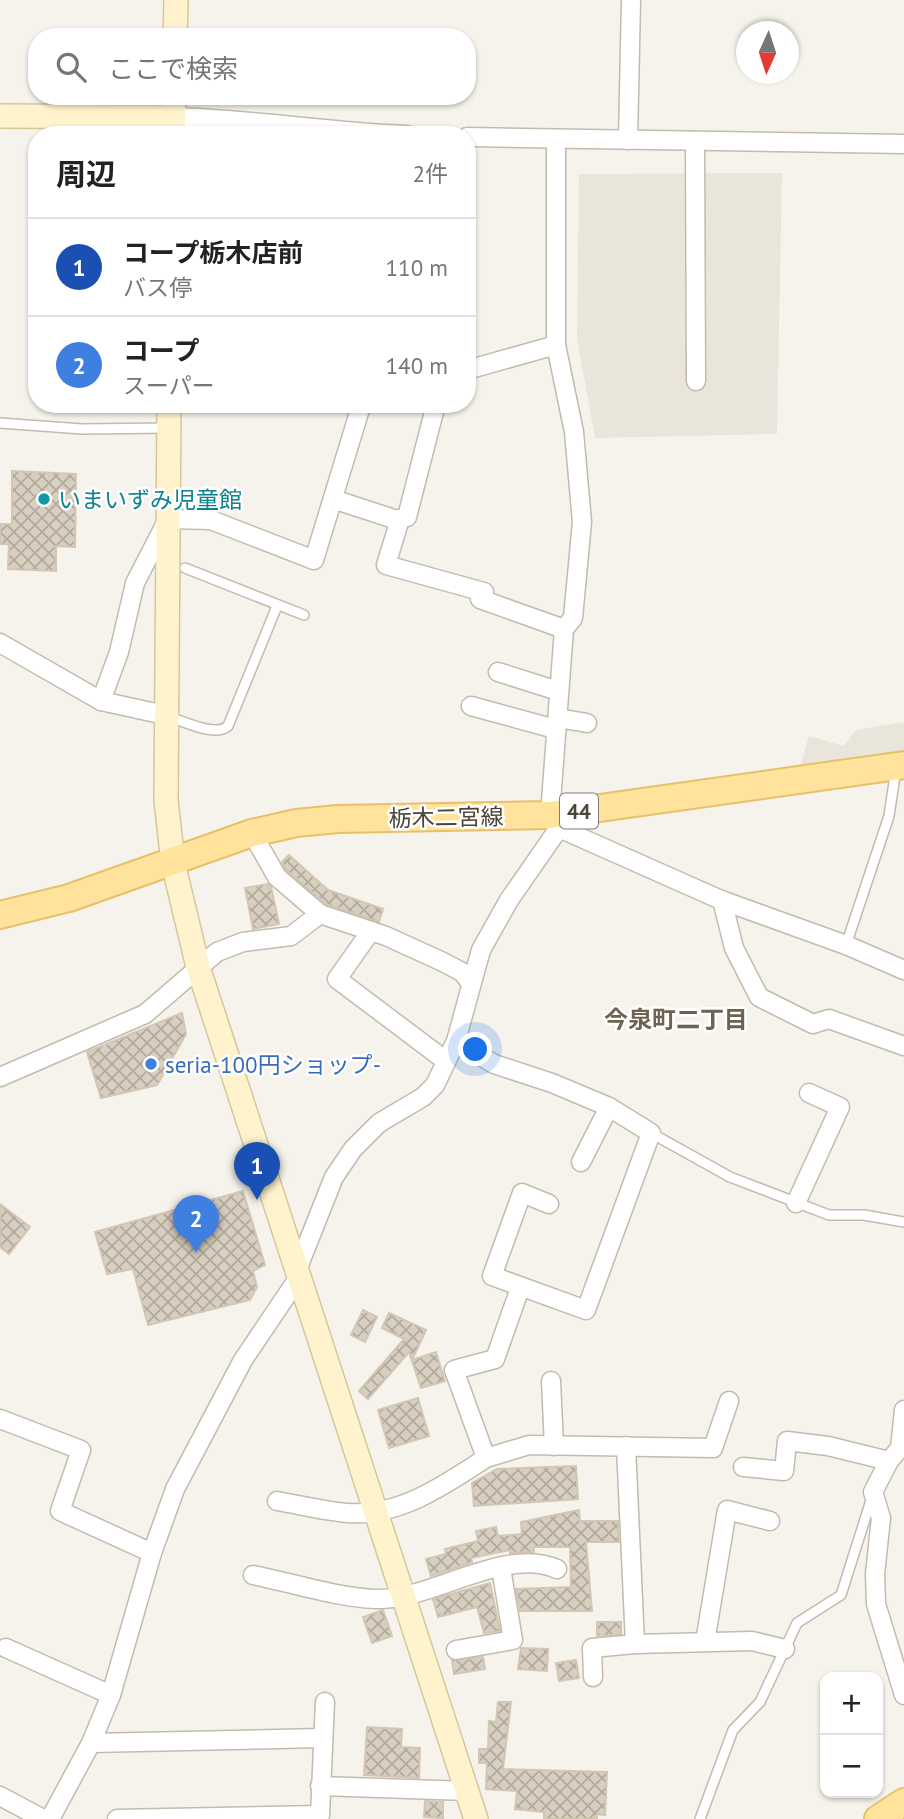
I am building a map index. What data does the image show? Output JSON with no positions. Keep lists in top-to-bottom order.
{
  "streets": {
    "main road": ["44", "栃木二宮線"]
  },
  "districts": ["今泉町二丁目"],
  "places": ["いまいずみ児童館", "seria-100円ショップ-"],
  "north": "bottom",
  "page": {
    "search": "ここで検索",
    "heading": ["周辺", "2件"],
    "list": [
      {
        "mark": "1",
        "name": "コープ栃木店前",
        "note": "バス停",
        "value": "110 m"
      },
      {
        "mark": "2",
        "name": "コープ",
        "note": "スーパー",
        "value": "140 m"
      }
    ],
    "pins": ["1", "2"],
    "map_buttons": ["+", "−"]
  }
}
